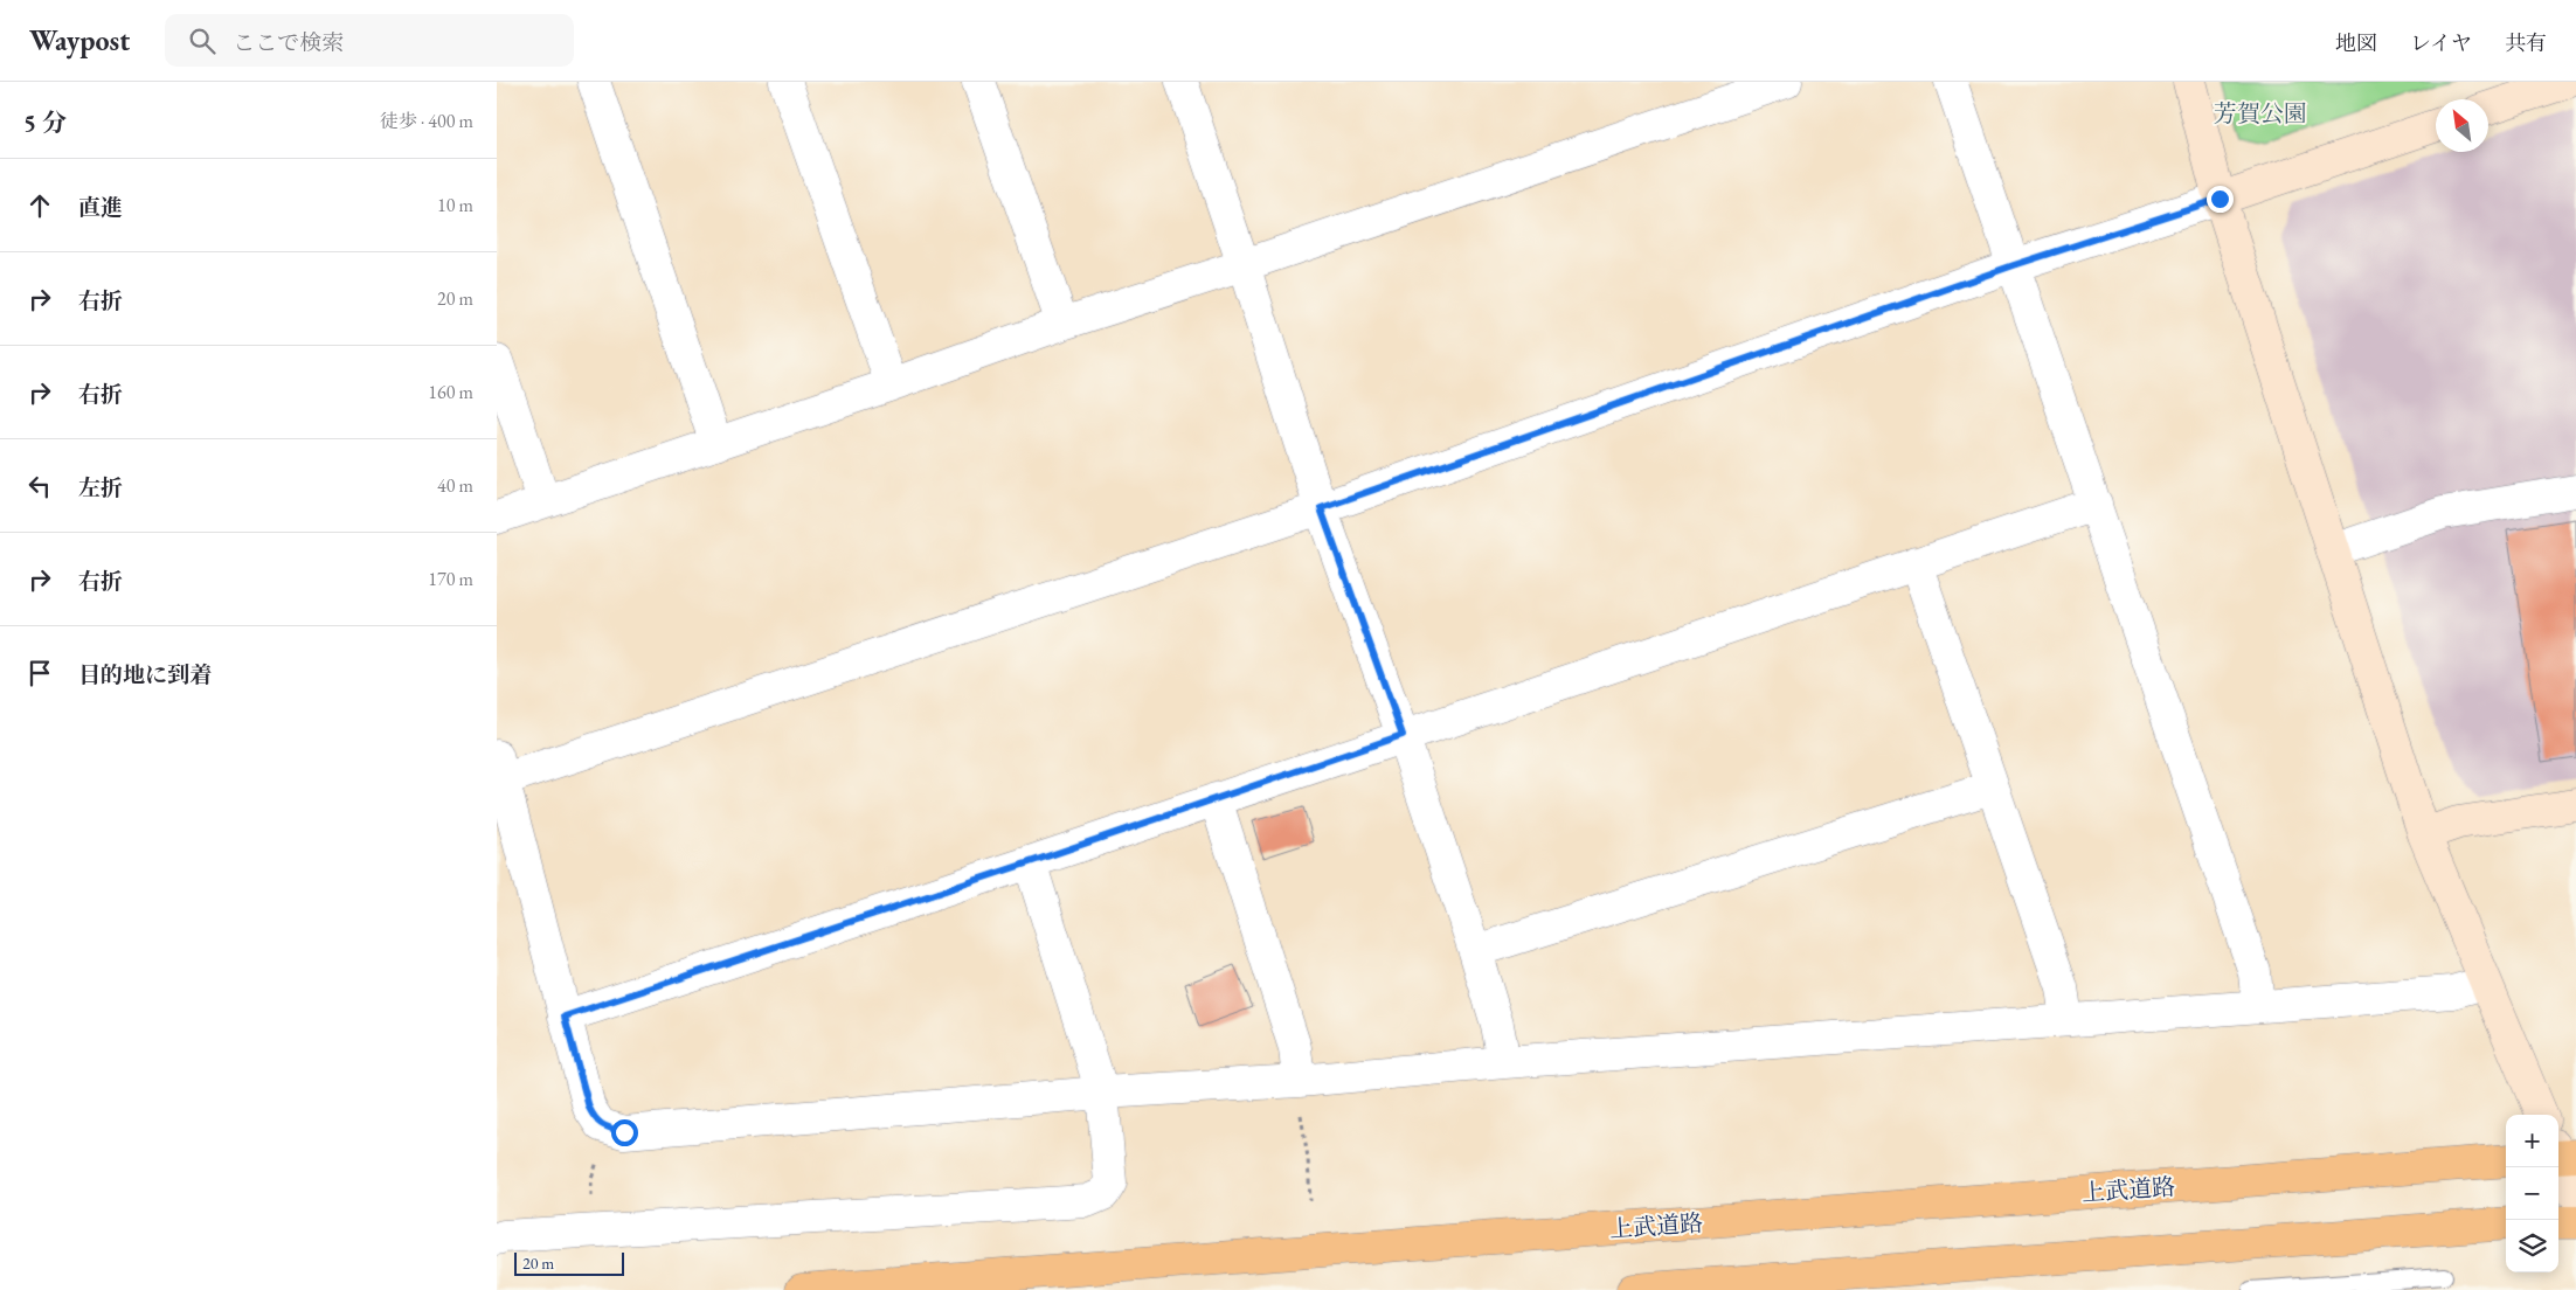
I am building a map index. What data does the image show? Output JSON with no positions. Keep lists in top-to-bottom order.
{
  "streets": {
    "highway": ["上武道路"]
  },
  "parks": ["芳賀公園"],
  "scale_bar": "20 m",
  "north": "top left",
  "page": {
    "header": "Waypost",
    "search": "ここで検索",
    "nav": ["地図", "レイヤ", "共有"],
    "heading": ["5 分", "徒歩 · 400 m"],
    "list": [
      ["直進", "10 m"],
      ["右折", "20 m"],
      ["右折", "160 m"],
      ["左折", "40 m"],
      ["右折", "170 m"],
      "目的地に到着"
    ],
    "map_buttons": ["+", "−"],
    "scale": "20 m"
  }
}
